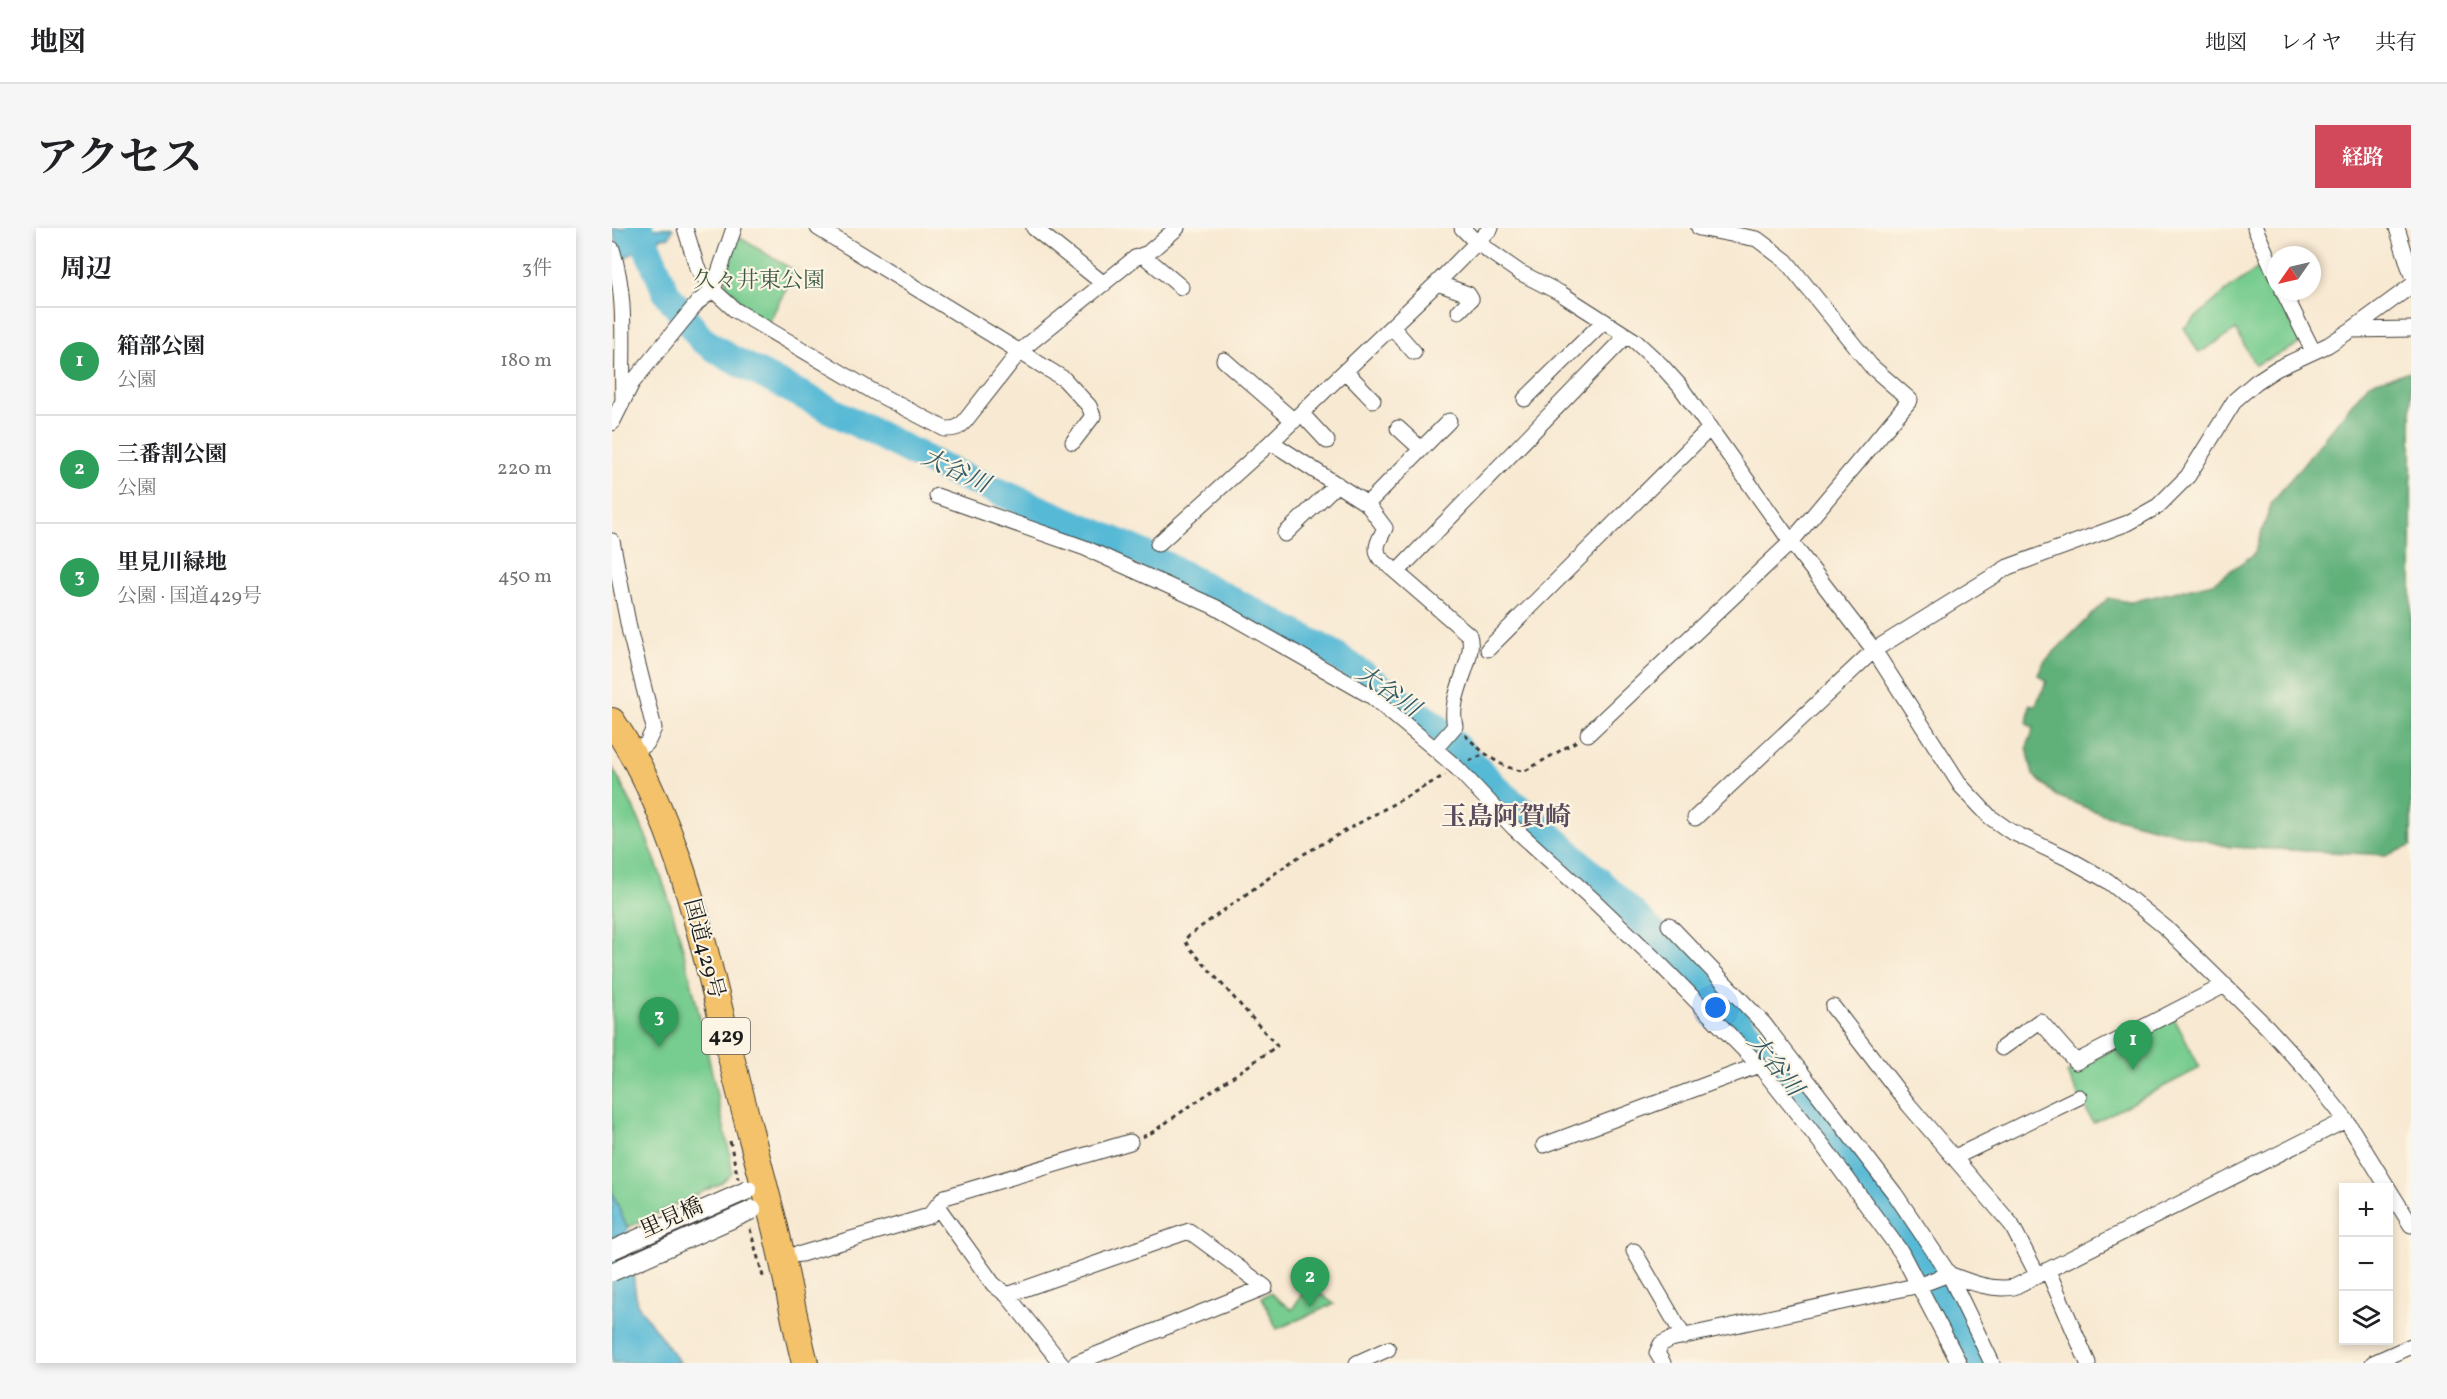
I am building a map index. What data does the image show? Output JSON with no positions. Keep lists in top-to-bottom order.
{
  "streets": {
    "highway": ["国道429号", "429"],
    "street": ["里見橋"]
  },
  "districts": ["玉島阿賀崎"],
  "water": ["大谷川"],
  "parks": ["久々井東公園"],
  "north": "bottom left",
  "page": {
    "header": "地図",
    "nav": ["地図", "レイヤ", "共有"],
    "title": "アクセス",
    "buttons": "経路",
    "heading": ["周辺", "3件"],
    "list": [
      {
        "mark": "1",
        "name": "箱部公園",
        "note": "公園",
        "value": "180 m"
      },
      {
        "mark": "2",
        "name": "三番割公園",
        "note": "公園",
        "value": "220 m"
      },
      {
        "mark": "3",
        "name": "里見川緑地",
        "note": "公園 · 国道429号",
        "value": "450 m"
      }
    ],
    "pins": ["3", "1", "2"],
    "map_buttons": ["+", "−"]
  }
}
